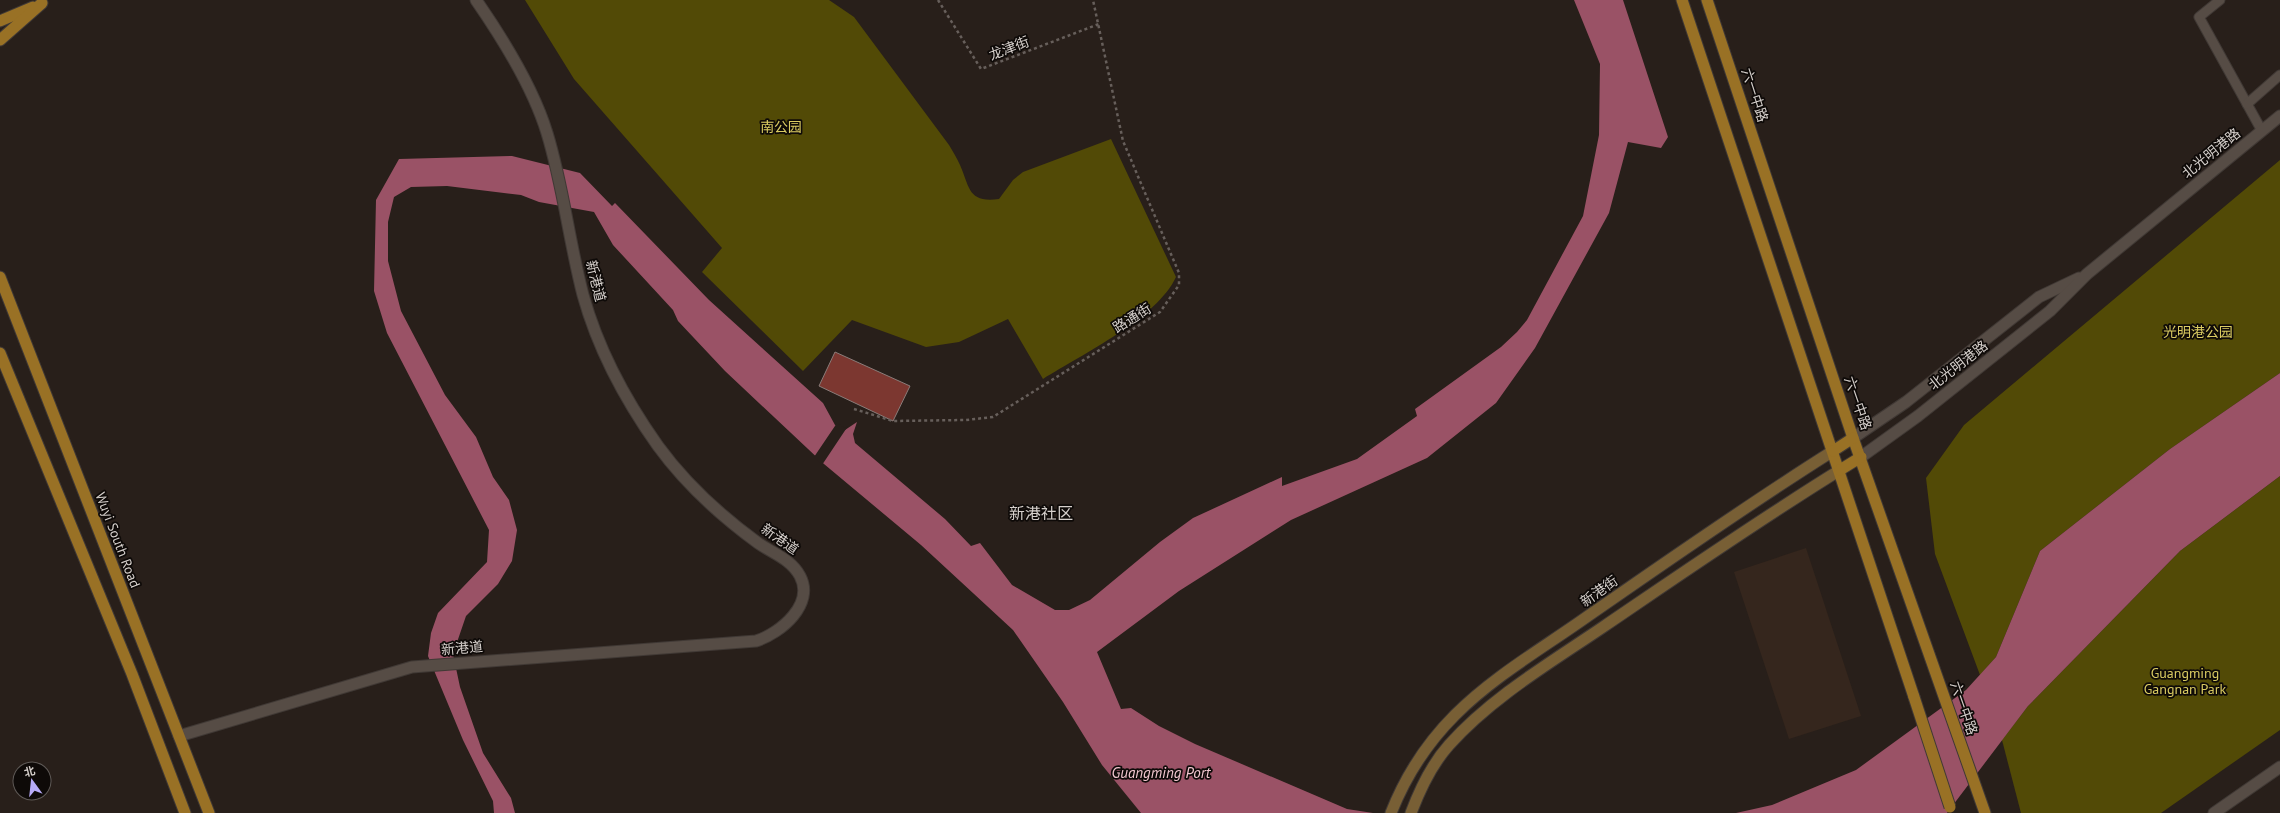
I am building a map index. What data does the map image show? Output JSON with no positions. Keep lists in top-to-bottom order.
{
  "streets": {
    "main road": [
      "六一中路",
      "北光明港路",
      "Wuyi South Road",
      "新港街"
    ],
    "street": ["新港道"],
    "path": ["龙津街", "路通街"]
  },
  "crossings": [
    ["龙津街", "路通街"],
    ["六一中路", "北光明港路"],
    ["北光明港路", "新港街"],
    ["新港道", "Wuyi South Road"]
  ],
  "districts": ["新港社区"],
  "water": ["Guangming Port"],
  "parks": ["南公园", "光明港公园", "Guangming Gangnan Park"],
  "north": "top"
}
